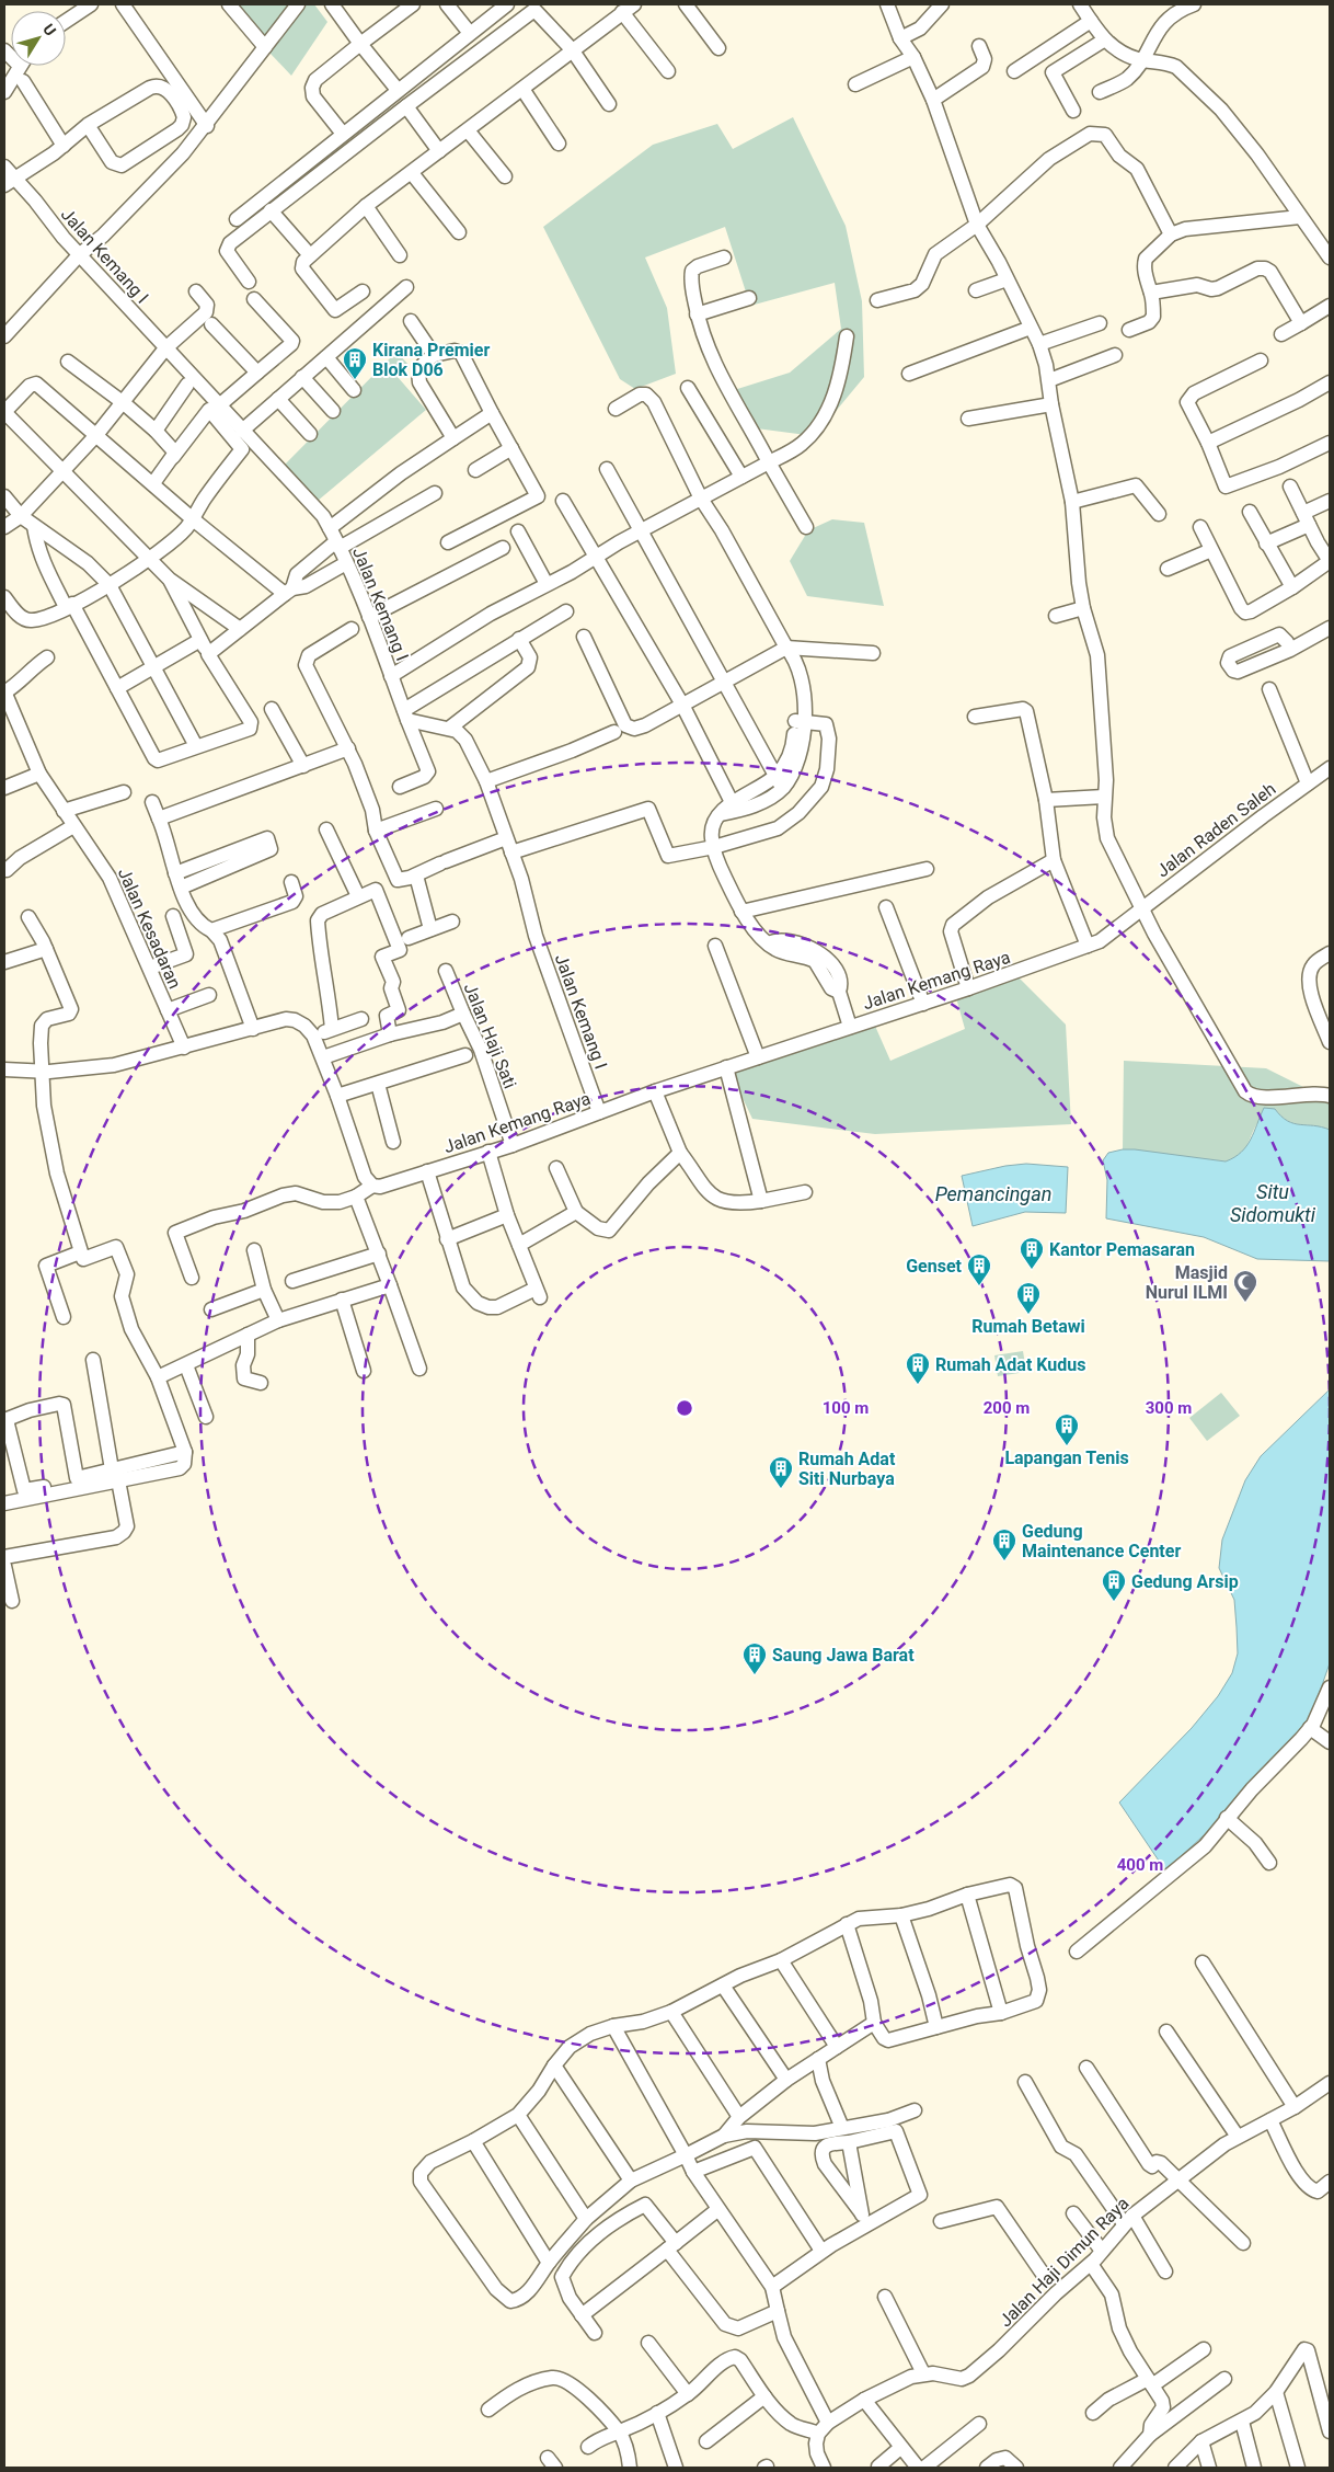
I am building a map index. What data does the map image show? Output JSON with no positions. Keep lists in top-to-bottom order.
{
  "streets": {
    "street": [
      "Jalan Kemang I",
      "Jalan Raden Saleh",
      "Jalan Kesadaran",
      "Jalan Kemang Raya",
      "Jalan Haji Sati",
      "Jalan Haji Dimun Raya"
    ]
  },
  "crossings": [
    ["Jalan Kemang I", "Jalan Kemang Raya"],
    ["Jalan Raden Saleh", "Jalan Kemang Raya"],
    ["Jalan Kemang Raya", "Jalan Haji Sati"]
  ],
  "water": ["Situ Sidomukti", "Pemancingan"],
  "places": {
    "building": [
      "Kirana Premier Blok D06",
      "Kantor Pemasaran",
      "Genset",
      "Rumah Betawi",
      "Rumah Adat Kudus",
      "Lapangan Tenis",
      "Rumah Adat Siti Nurbaya",
      "Gedung Maintenance Center",
      "Gedung Arsip",
      "Saung Jawa Barat"
    ],
    "mosque": ["Masjid Nurul ILMI"]
  },
  "north": "top right",
  "rings": [
    "100 m",
    "200 m",
    "300 m",
    "400 m"
  ]
}
